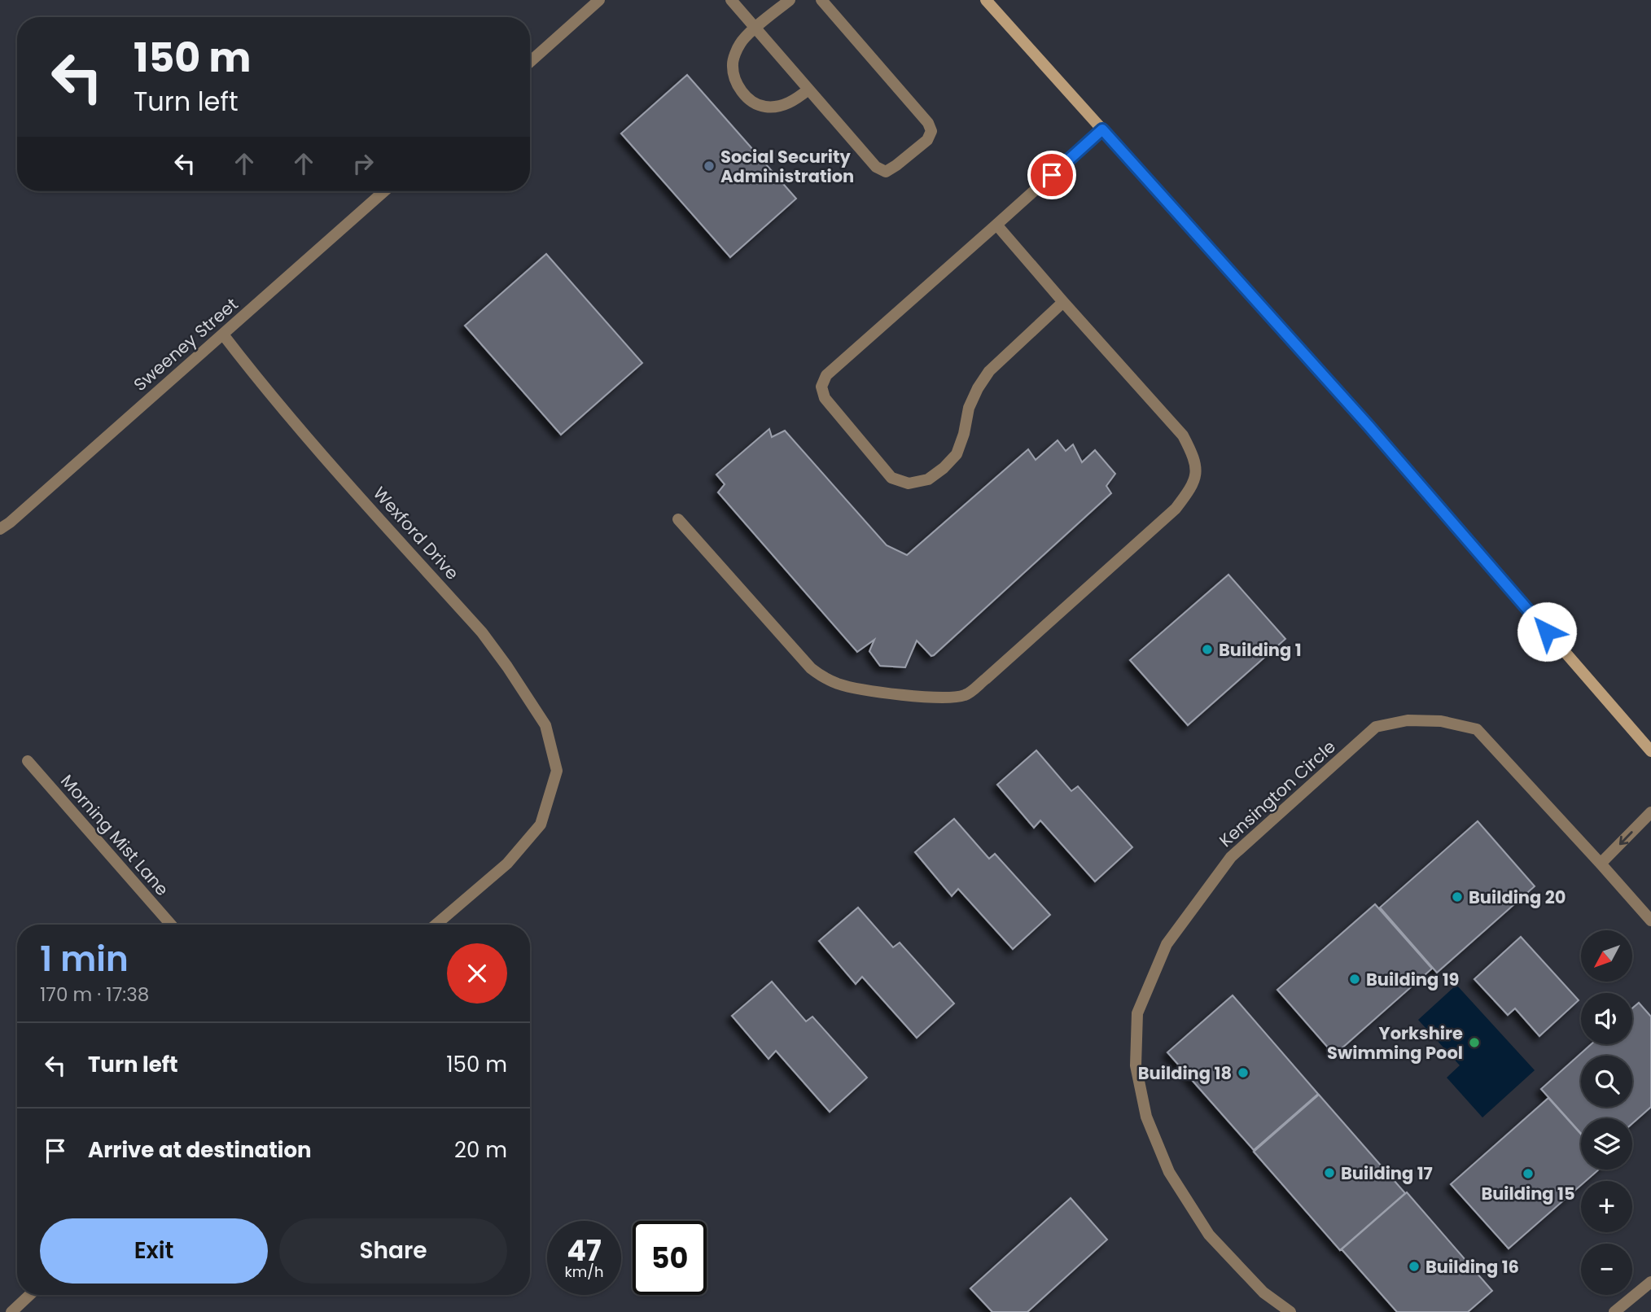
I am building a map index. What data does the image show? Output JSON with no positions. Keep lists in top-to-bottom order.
{
  "streets": {
    "street": [
      "Sweeney Street",
      "Wexford Drive",
      "Kensington Circle",
      "Morning Mist Lane"
    ]
  },
  "crossings": [
    ["Sweeney Street", "Wexford Drive"]
  ],
  "places": [
    "Social Security Administration",
    "Building 1",
    "Building 20",
    "Building 19",
    "Yorkshire Swimming Pool",
    "Building 18",
    "Building 17",
    "Building 15",
    "Building 16"
  ],
  "north": "bottom left",
  "page": {
    "turn": ["150 m", "Turn left"],
    "heading": ["1 min", "170 m · 17:38"],
    "map_buttons": ["+", "−"],
    "list": [
      {
        "name": "Turn left",
        "value": "150 m"
      },
      {
        "name": "Arrive at destination",
        "value": "20 m"
      }
    ],
    "buttons": ["Exit", "Share"],
    "speed": "47 km/h",
    "limit": "50"
  }
}
